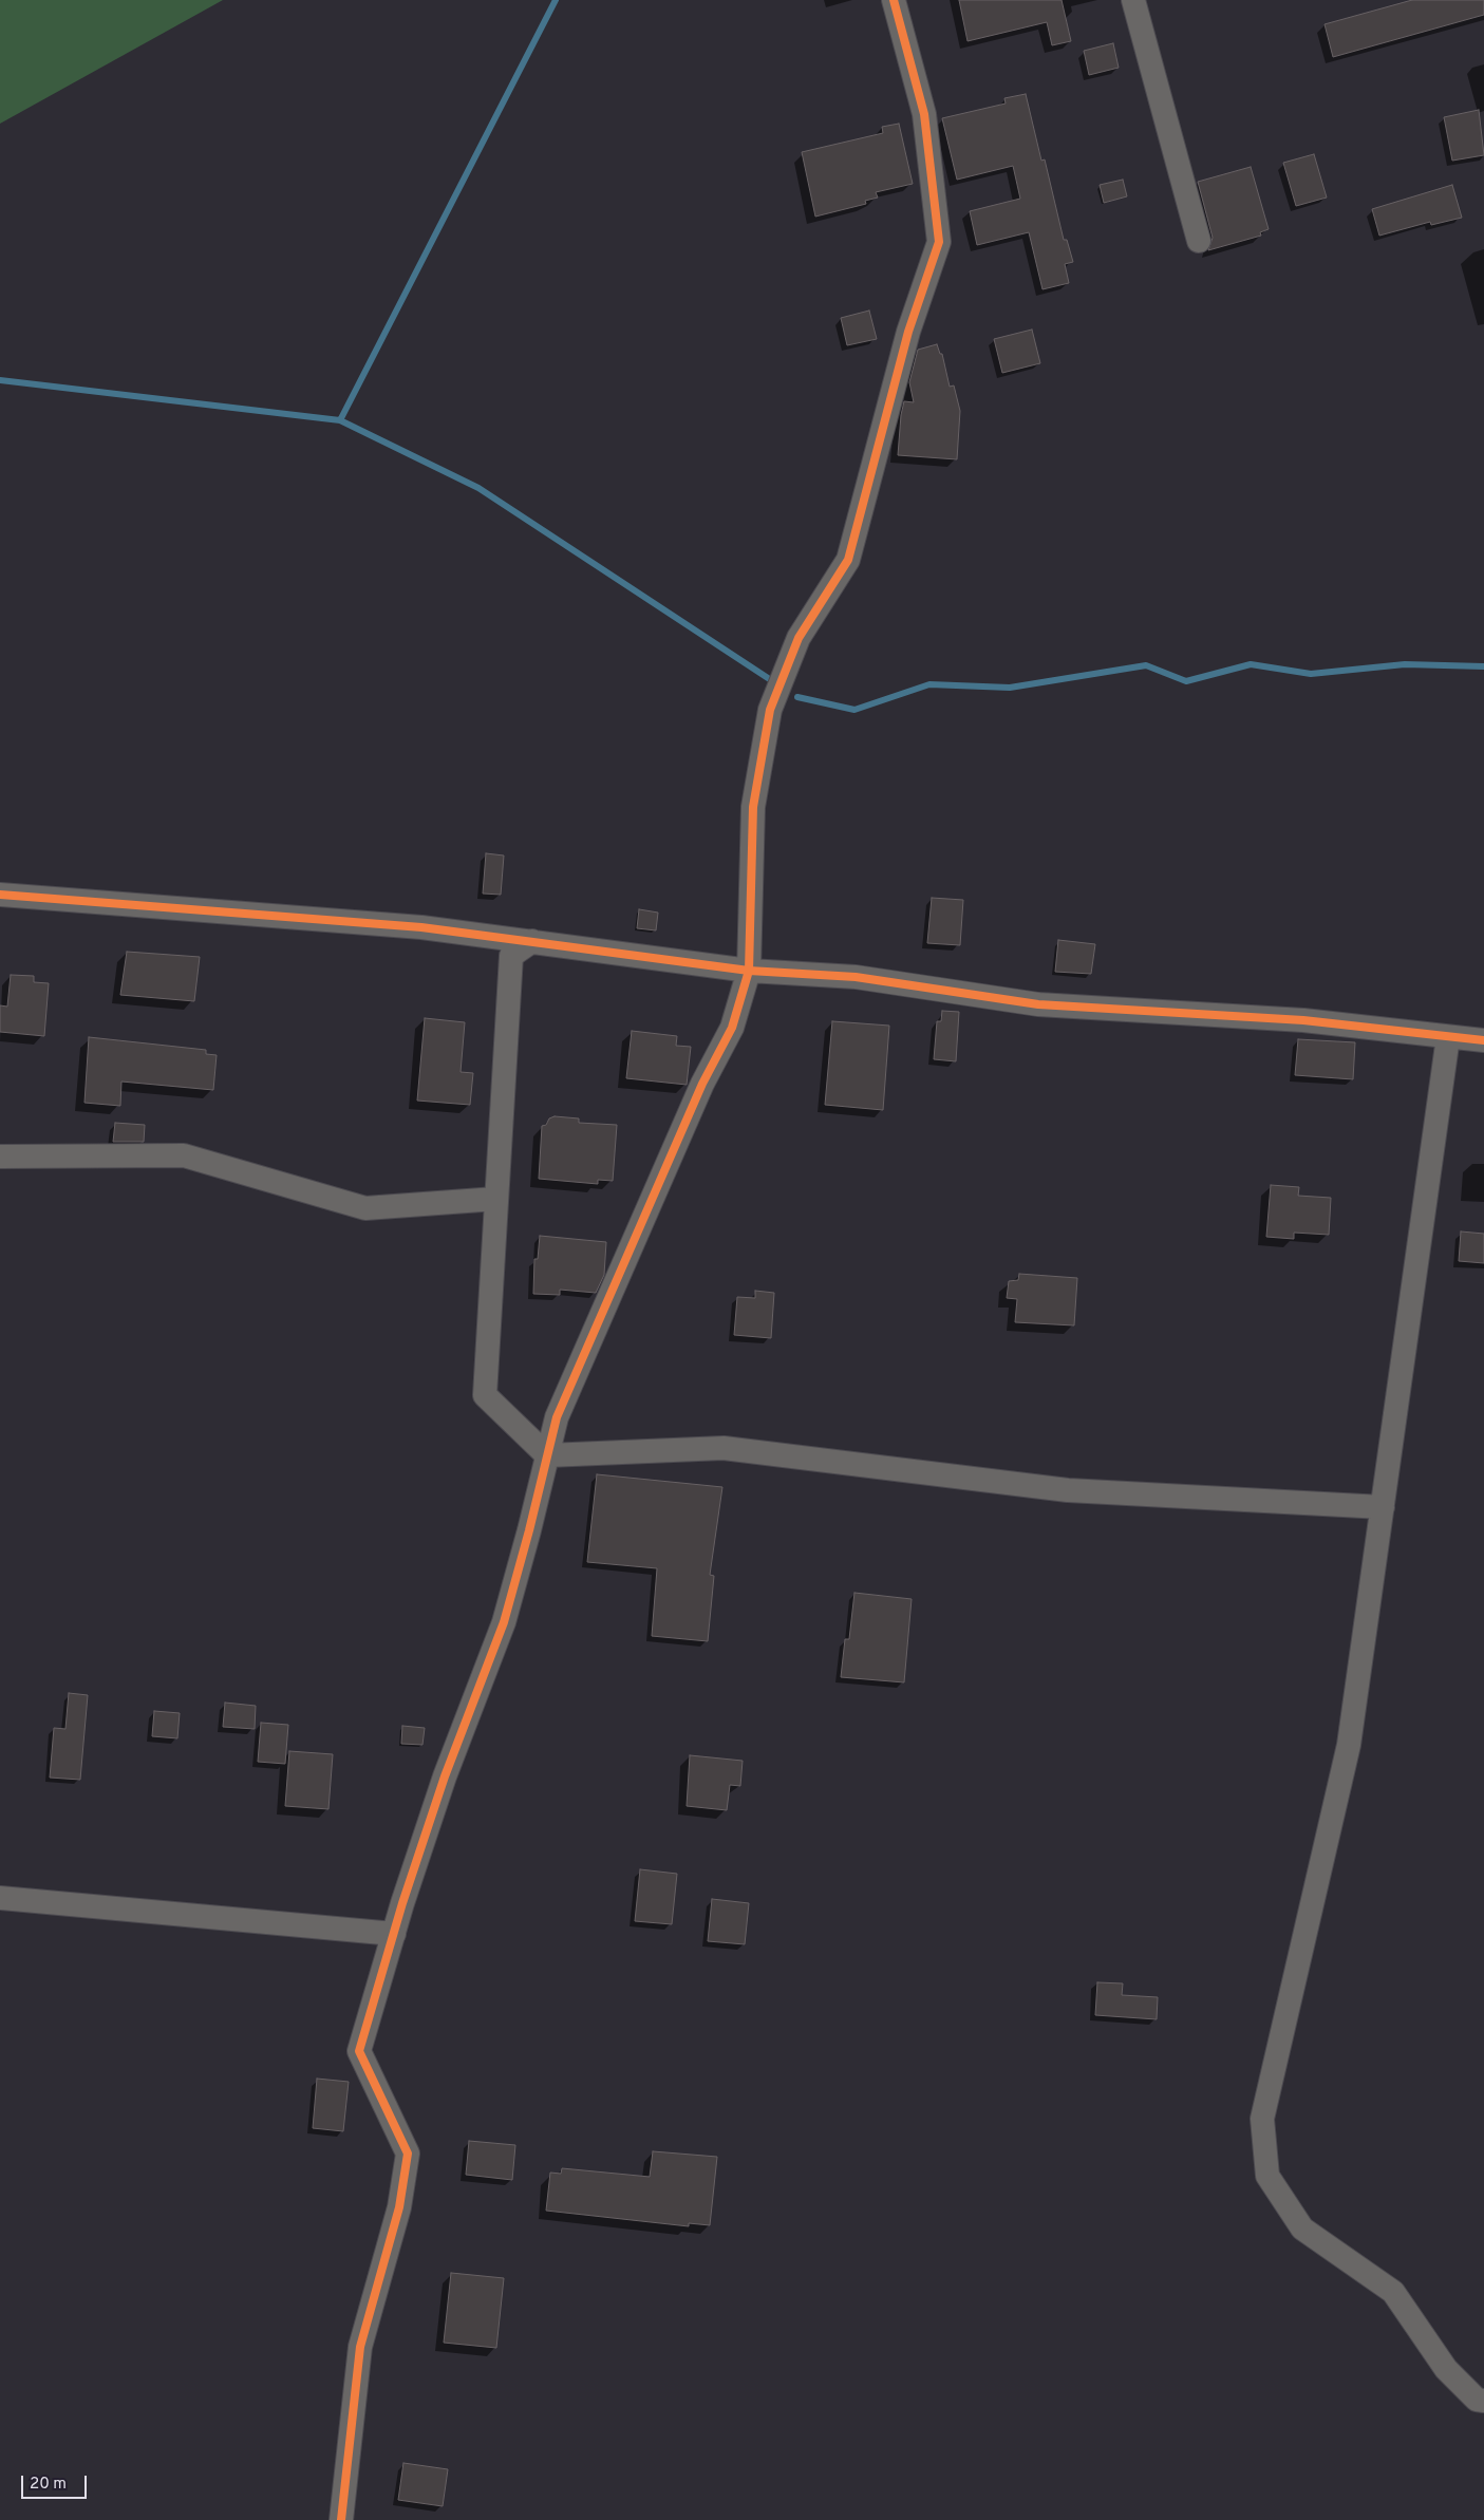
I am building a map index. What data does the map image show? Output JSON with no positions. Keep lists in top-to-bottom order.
{
  "scale_bar": "20 m"
}
